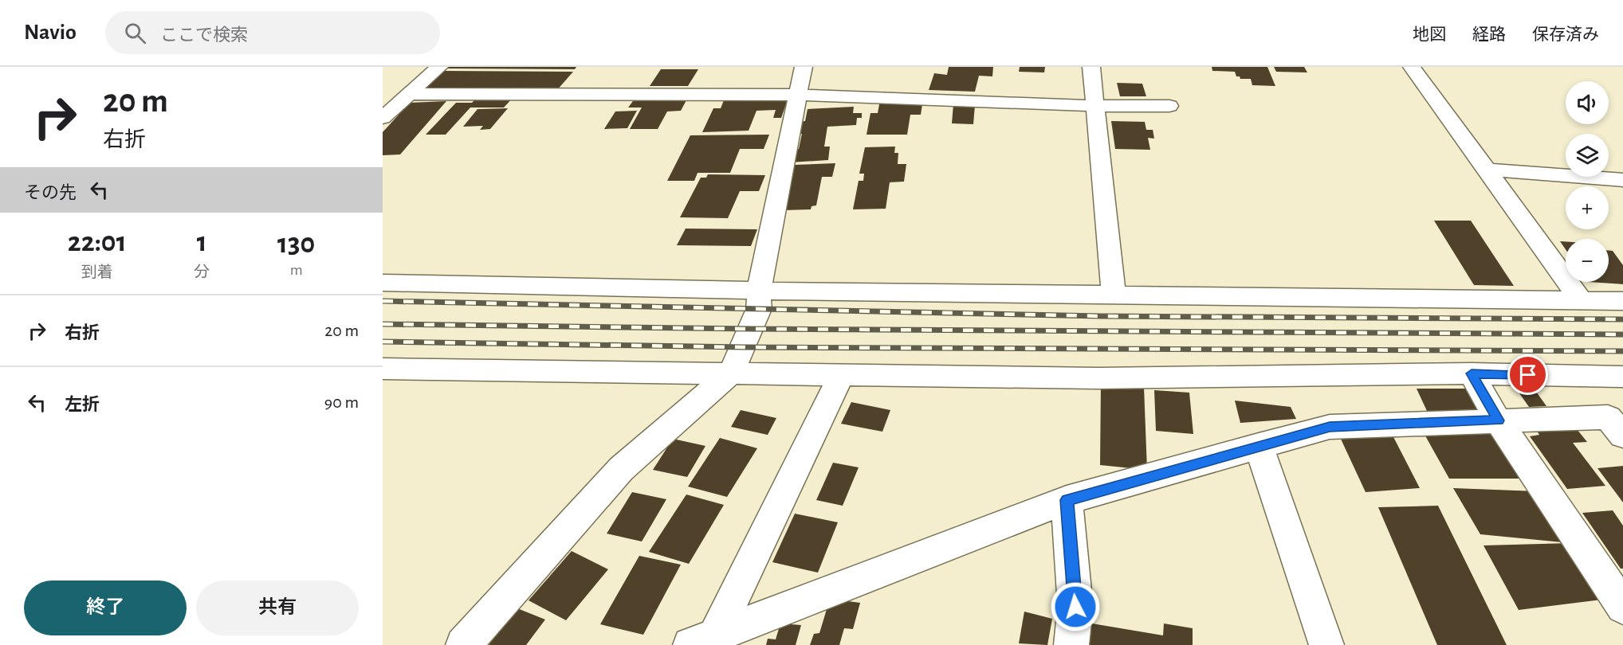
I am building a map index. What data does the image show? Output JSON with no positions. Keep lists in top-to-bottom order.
{
  "page": {
    "header": "Navio",
    "search": "ここで検索",
    "nav": ["地図", "経路", "保存済み"],
    "turn": ["20 m", "右折"],
    "map_buttons": ["+", "−"],
    "then": "その先",
    "eta": [
      "22:01",
      "到着",
      "1",
      "分",
      "130",
      "m"
    ],
    "list": [
      {
        "name": "右折",
        "value": "20 m"
      },
      {
        "name": "左折",
        "value": "90 m"
      }
    ],
    "buttons": ["終了", "共有"]
  }
}
